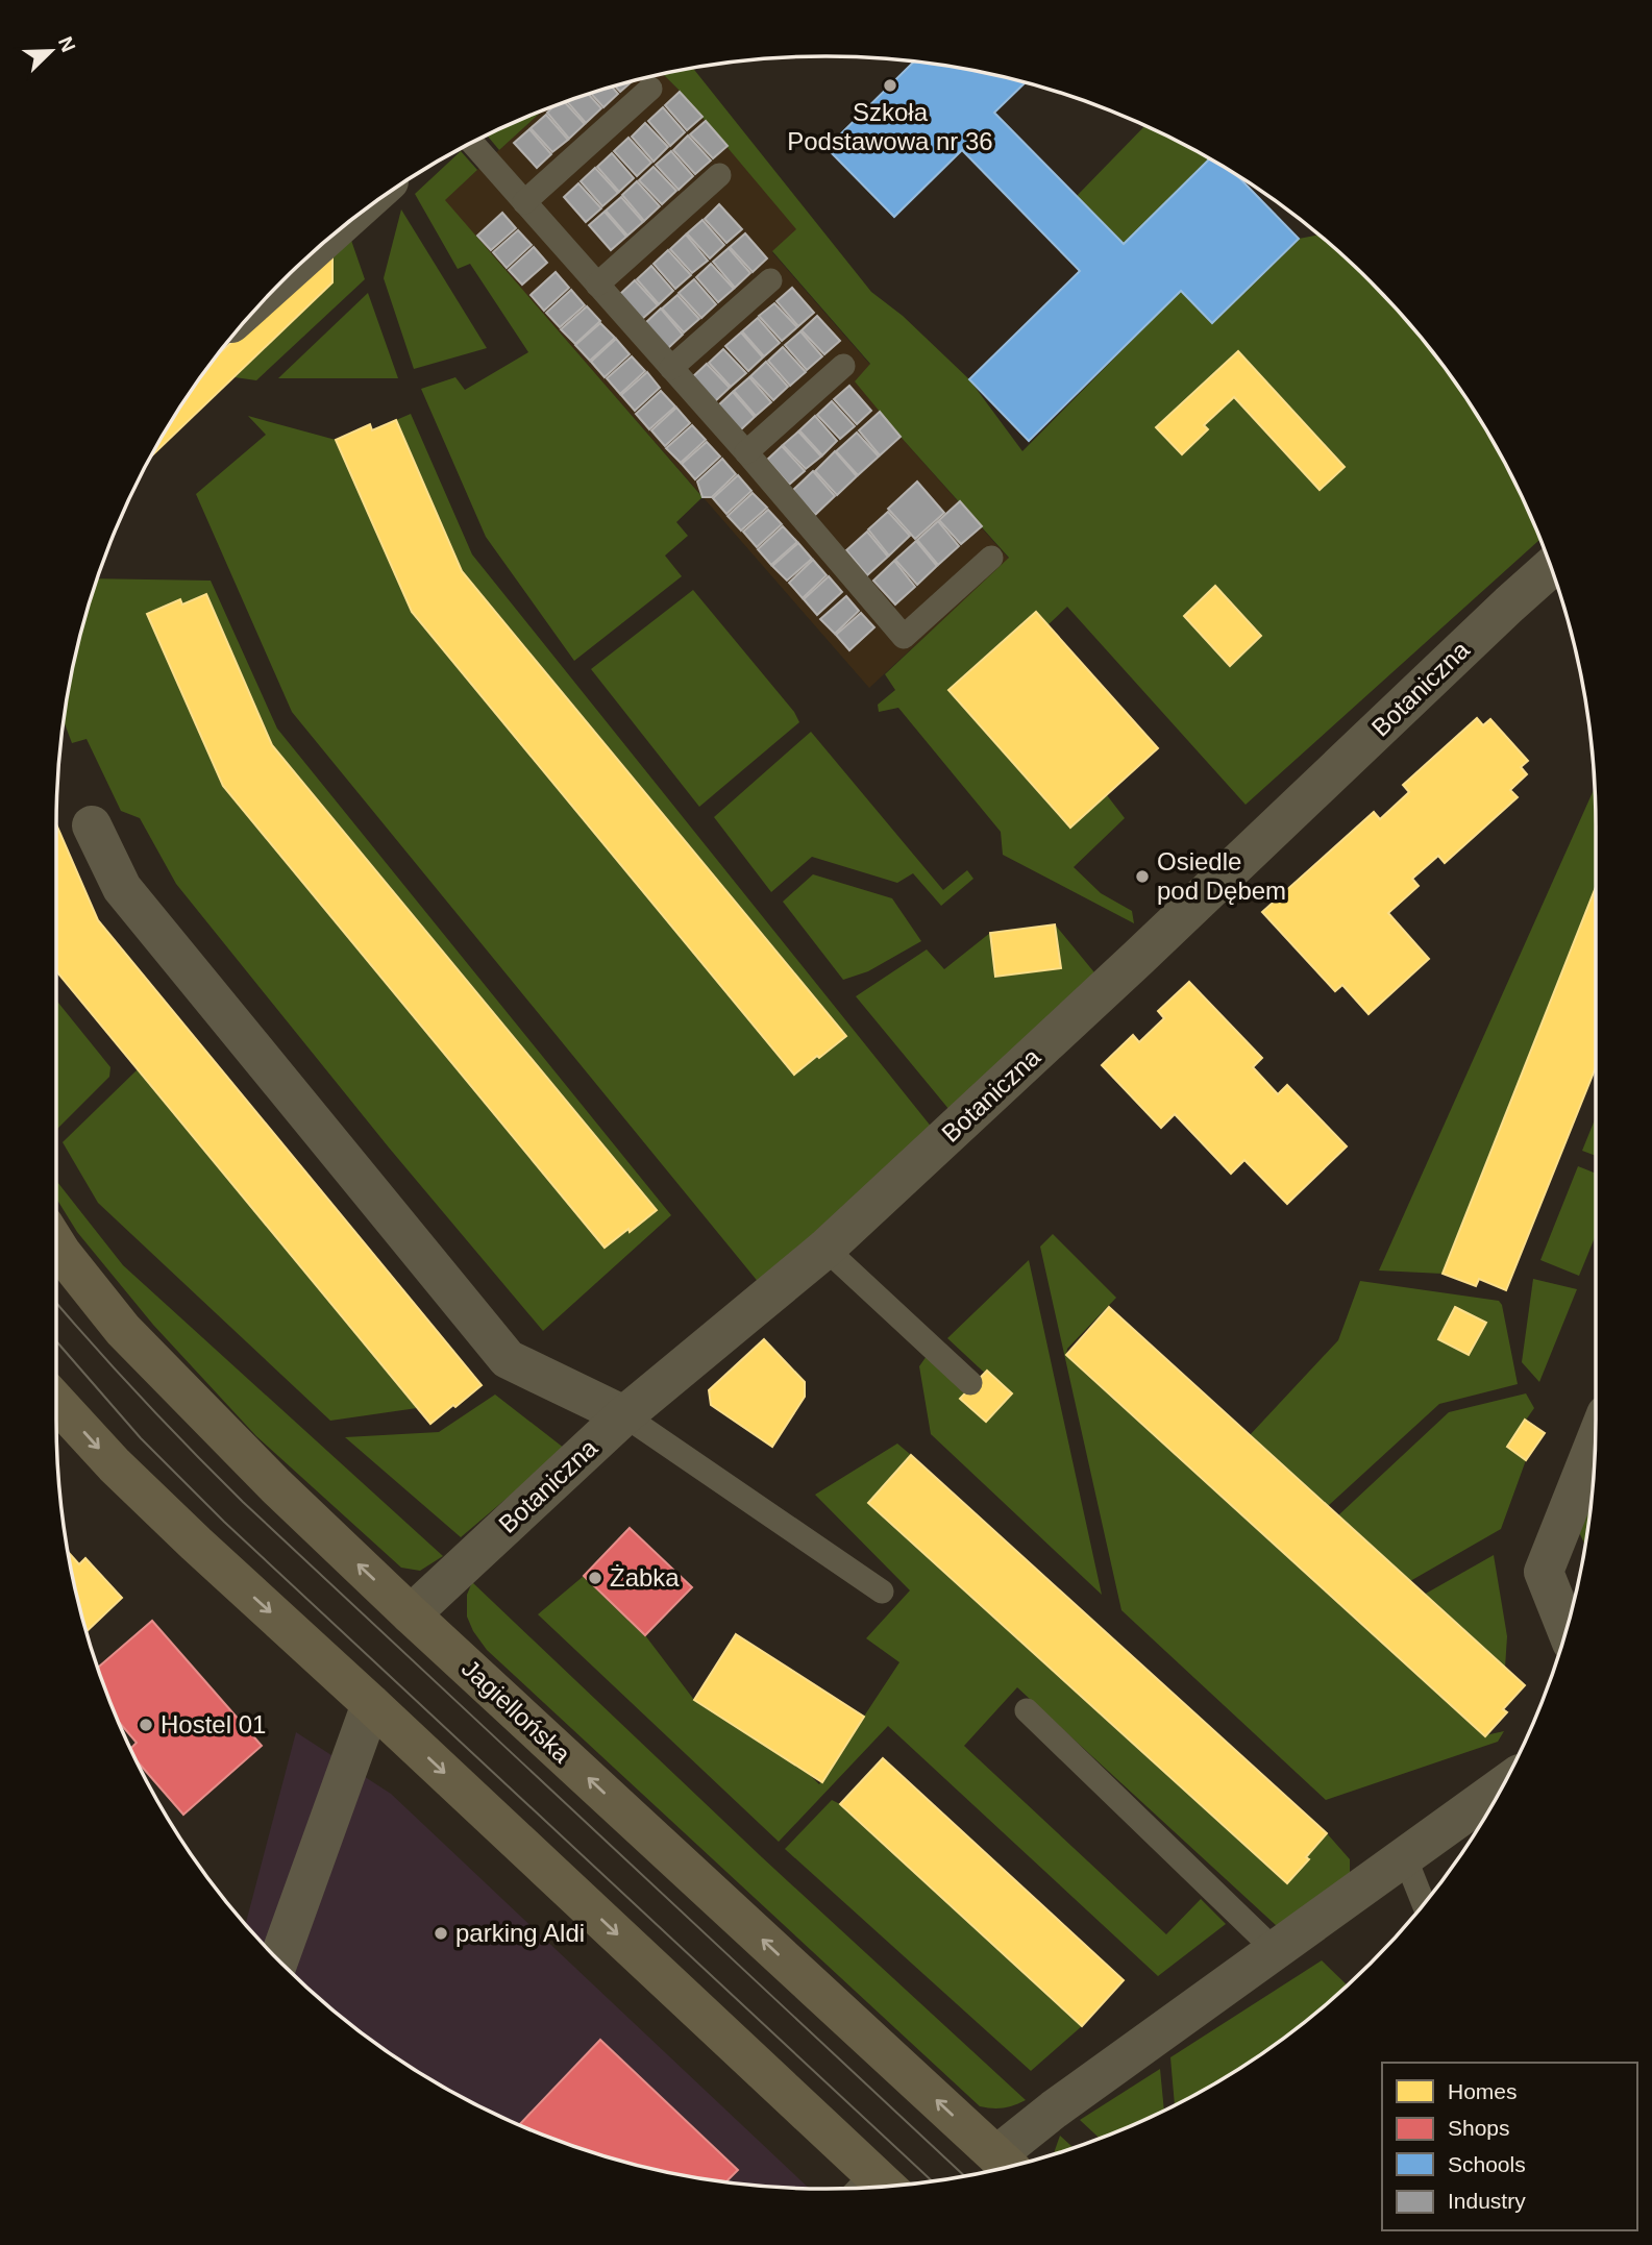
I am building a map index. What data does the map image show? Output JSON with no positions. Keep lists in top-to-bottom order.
{
  "streets": {
    "main road": ["Jagiellońska"],
    "street": ["Botaniczna"]
  },
  "crossings": [
    ["Botaniczna", "Jagiellońska"]
  ],
  "places": [
    "Szkoła Podstawowa nr 36",
    "Osiedle pod Dębem",
    "Żabka",
    "Hostel 01",
    "parking Aldi"
  ],
  "legend": [
    "Homes",
    "Shops",
    "Schools",
    "Industry"
  ],
  "north": "top right"
}
